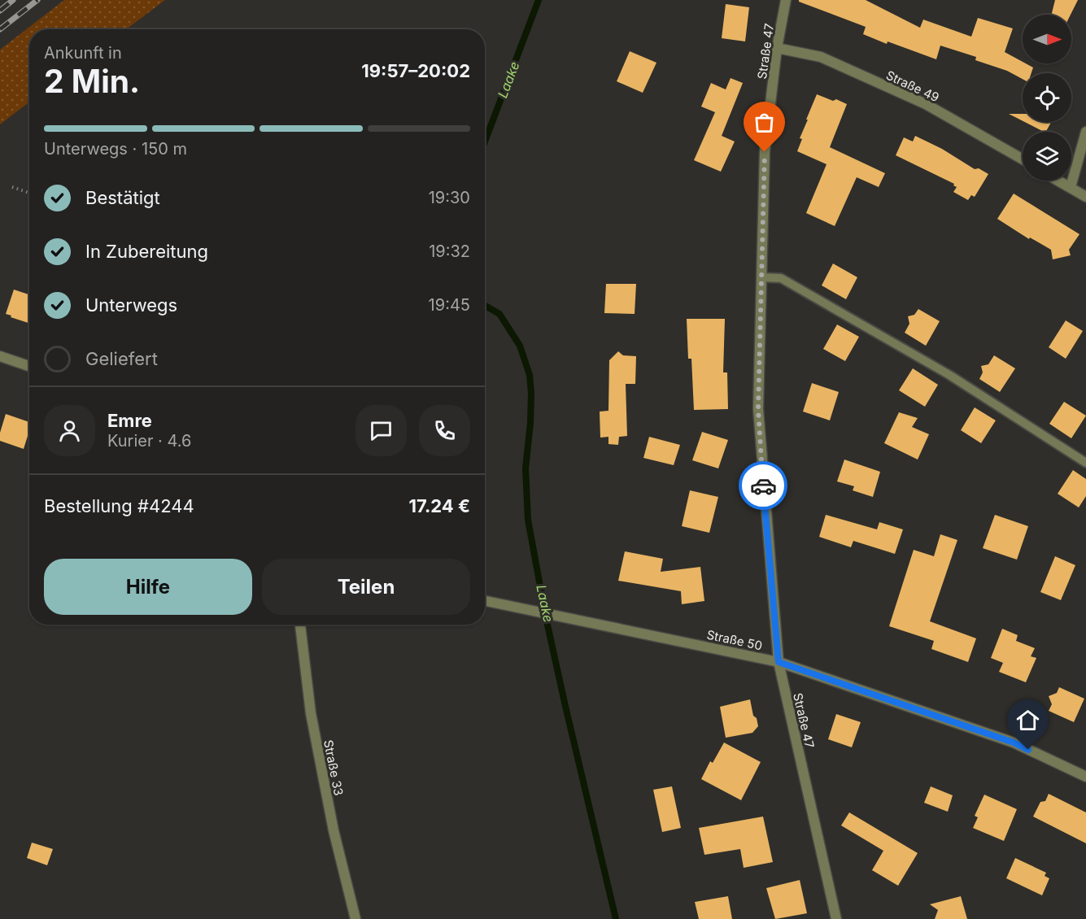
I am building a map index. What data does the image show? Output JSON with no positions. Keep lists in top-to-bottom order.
{
  "streets": {
    "street": [
      "Straße 47",
      "Straße 49",
      "Straße 50",
      "Straße 33"
    ]
  },
  "crossings": [
    ["Straße 47", "Straße 49"],
    ["Straße 47", "Straße 50"]
  ],
  "water": ["Laake"],
  "north": "right",
  "page": {
    "heading": ["2 Min.", "Ankunft in", "19:57–20:02"],
    "panel": [
      "Emre",
      "Kurier · 4.6",
      "Bestellung #4244",
      "17.24 €"
    ],
    "bar": "Unterwegs · 150 m",
    "list": [
      ["Bestätigt", "19:30"],
      ["In Zubereitung", "19:32"],
      ["Unterwegs", "19:45"],
      "Geliefert"
    ],
    "buttons": ["Hilfe", "Teilen"]
  }
}
